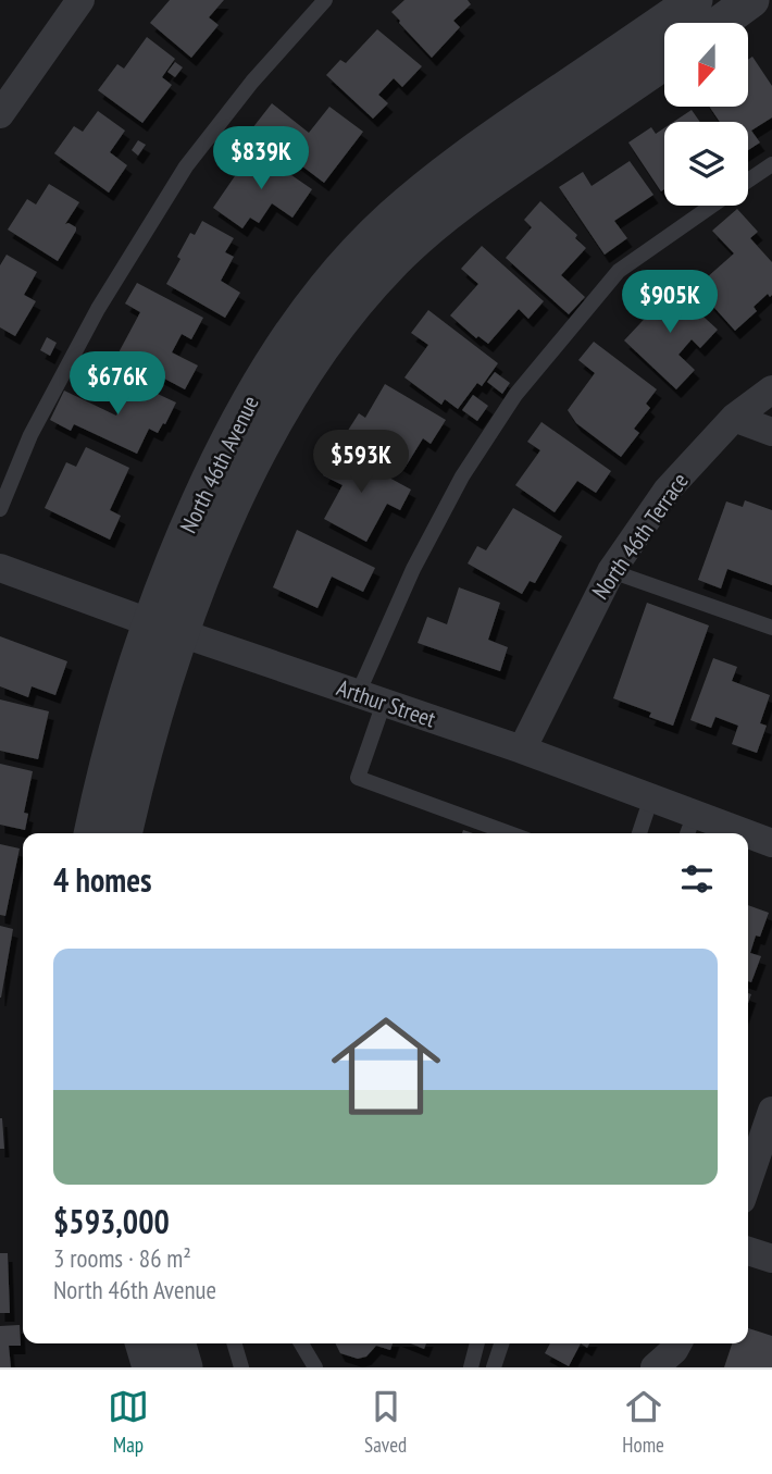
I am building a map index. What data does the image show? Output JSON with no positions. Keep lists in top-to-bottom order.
{
  "streets": {
    "street": ["North 46th Avenue", "North 46th Terrace", "Arthur Street"]
  },
  "crossings": [
    ["North 46th Avenue", "Arthur Street"],
    ["North 46th Terrace", "Arthur Street"]
  ],
  "north": "bottom",
  "page": {
    "price": [
      "$839K",
      "$905K",
      "$676K",
      "$593K"
    ],
    "heading": "4 homes",
    "list": [
      {
        "name": "$593,000",
        "note": "3 rooms · 86 m² · North 46th Avenue"
      }
    ],
    "tabs": ["Map", "Saved", "Home"]
  }
}
